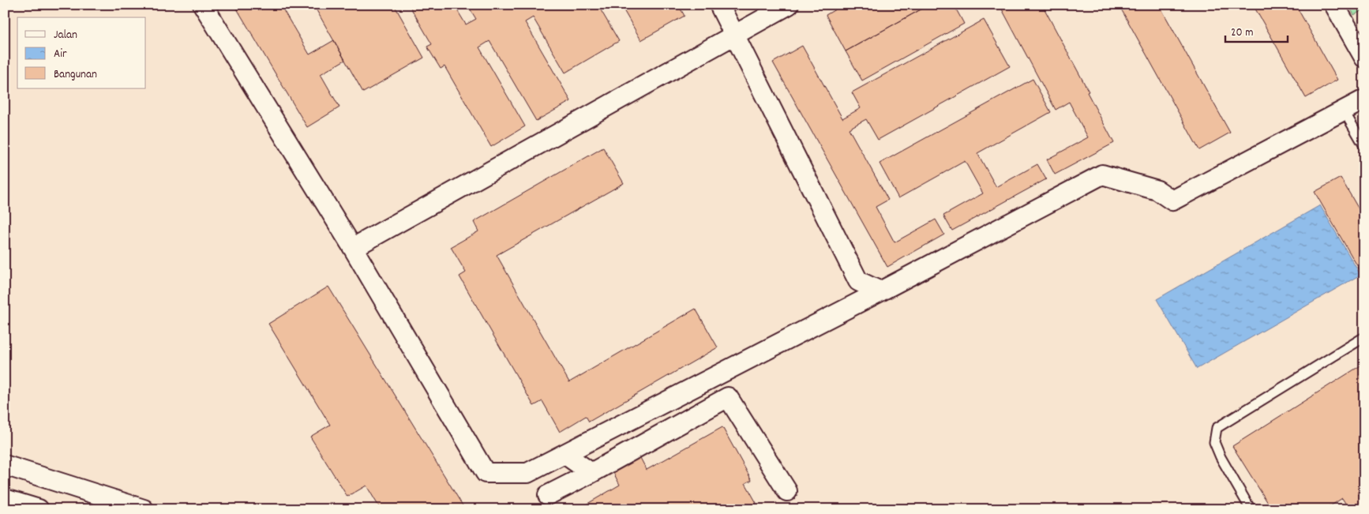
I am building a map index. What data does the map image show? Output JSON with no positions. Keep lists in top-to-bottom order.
{
  "legend": ["Jalan", "Air", "Bangunan"],
  "scale_bar": "20 m"
}
